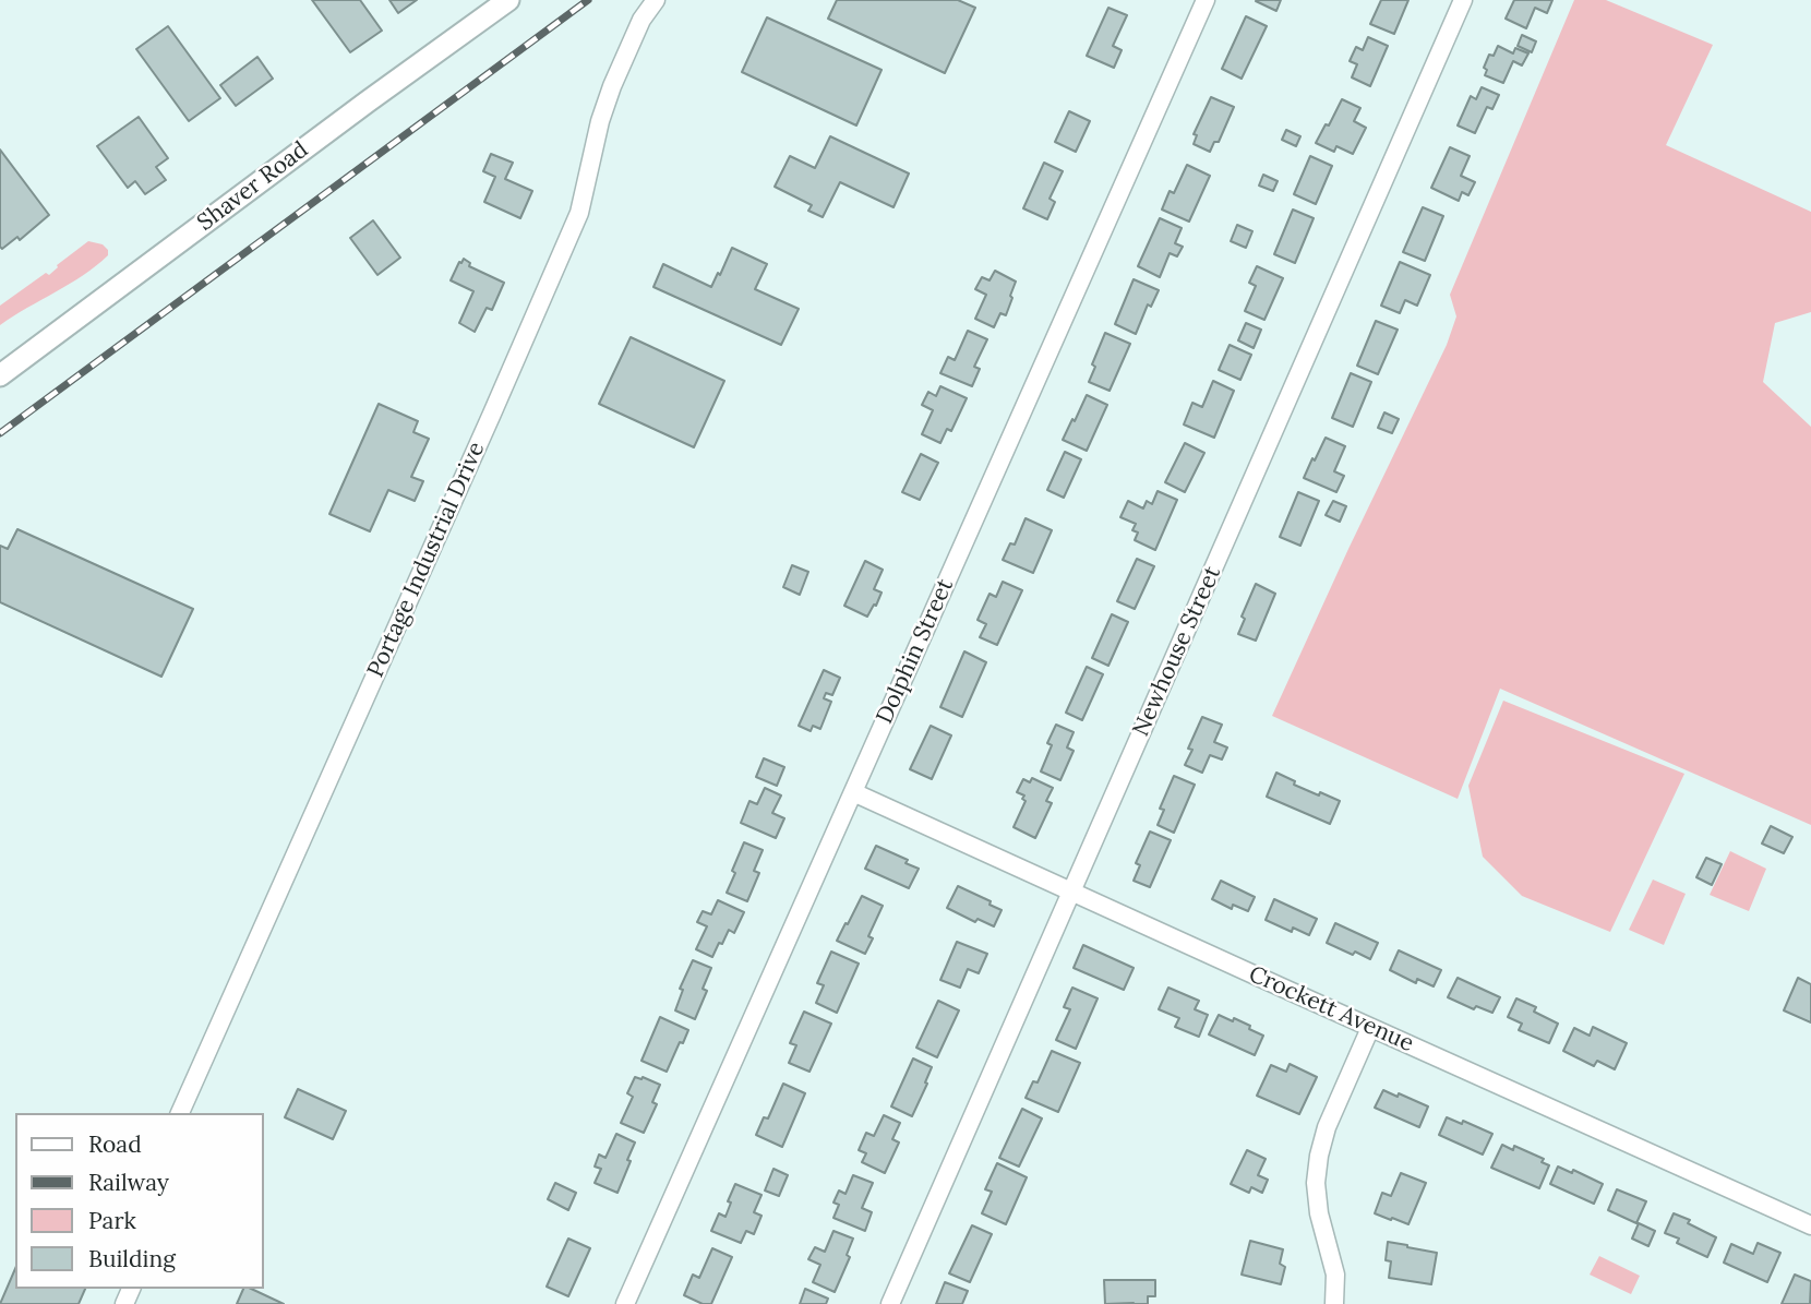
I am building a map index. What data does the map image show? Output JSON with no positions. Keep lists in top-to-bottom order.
{
  "streets": {
    "main road": ["Shaver Road"],
    "street": [
      "Portage Industrial Drive",
      "Dolphin Street",
      "Newhouse Street",
      "Crockett Avenue"
    ]
  },
  "crossings": [
    ["Dolphin Street", "Crockett Avenue"],
    ["Newhouse Street", "Crockett Avenue"]
  ],
  "legend": [
    "Road",
    "Railway",
    "Park",
    "Building"
  ]
}
